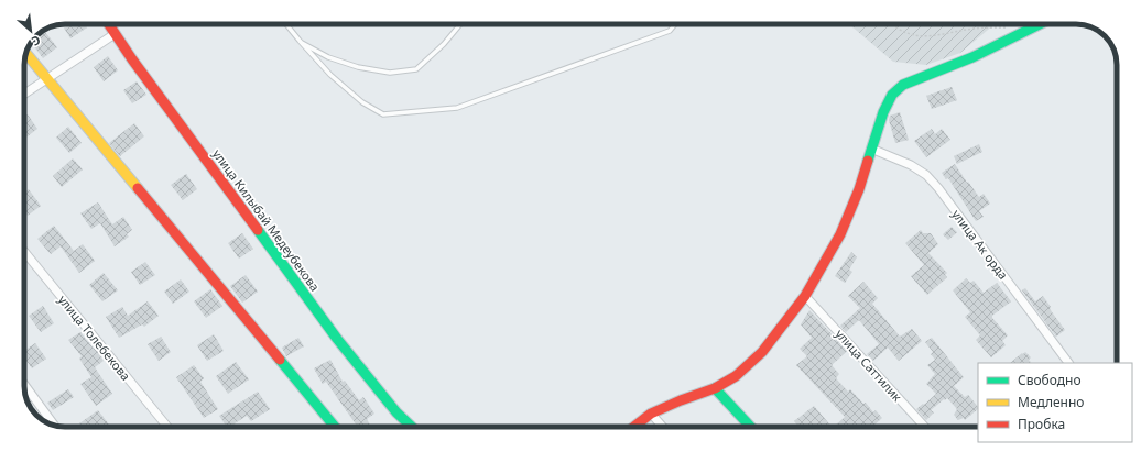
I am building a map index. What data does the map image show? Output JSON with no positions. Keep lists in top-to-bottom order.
{
  "streets": {
    "main road": ["улица Килыбай Медеубекова"],
    "street": ["улица Ак орда", "улица Толебекова", "улица Саттилик"]
  },
  "legend": ["Свободно", "Медленно", "Пробка"],
  "north": "bottom right"
}
